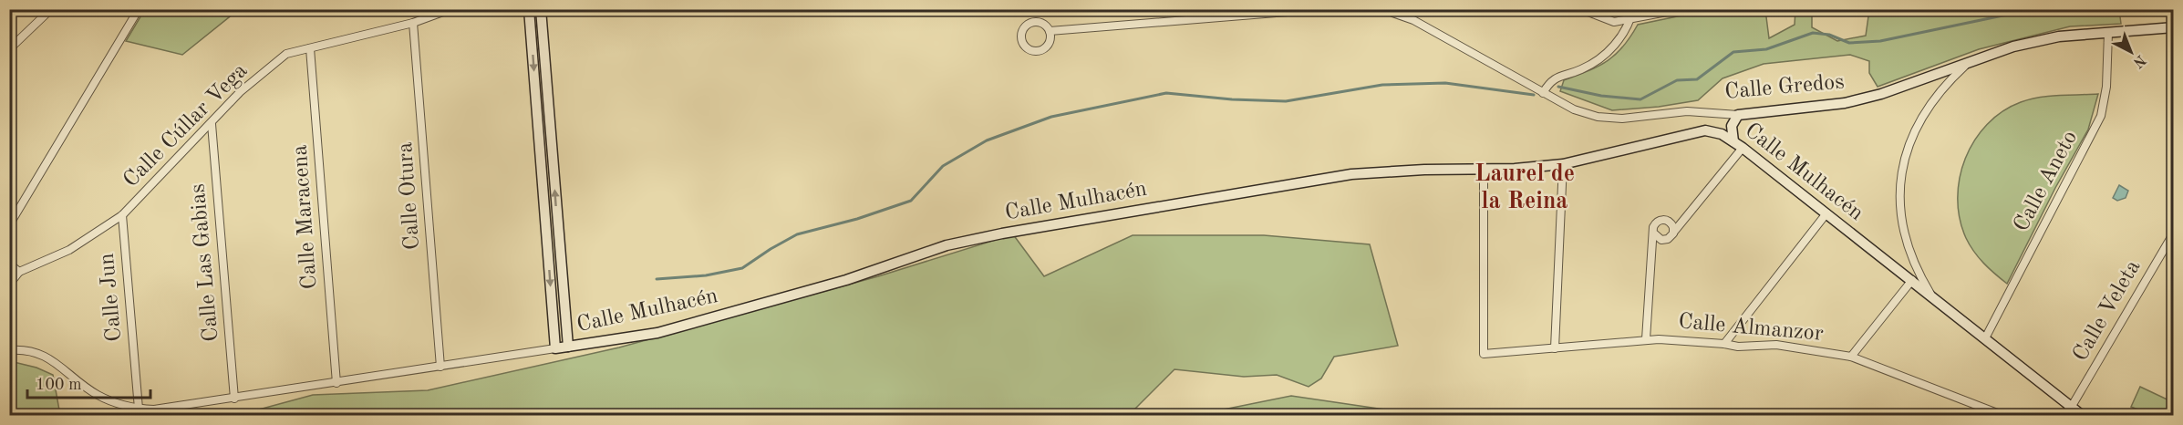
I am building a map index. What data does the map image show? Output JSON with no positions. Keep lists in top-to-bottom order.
{
  "streets": {
    "street": [
      "Calle Gredos",
      "Calle Cúllar Vega",
      "Calle Mulhacén",
      "Calle Aneto",
      "Calle Otura",
      "Calle Maracena",
      "Calle Las Gabias",
      "Calle Jun",
      "Calle Veleta",
      "Calle Almanzor"
    ]
  },
  "crossings": [
    ["Calle Gredos", "Calle Aneto"],
    ["Calle Cúllar Vega", "Calle Otura"],
    ["Calle Cúllar Vega", "Calle Maracena"],
    ["Calle Cúllar Vega", "Calle Las Gabias"],
    ["Calle Cúllar Vega", "Calle Jun"],
    ["Calle Mulhacén", "Calle Aneto"],
    ["Calle Mulhacén", "Calle Otura"],
    ["Calle Mulhacén", "Calle Maracena"],
    ["Calle Mulhacén", "Calle Las Gabias"],
    ["Calle Mulhacén", "Calle Jun"],
    ["Calle Mulhacén", "Calle Veleta"],
    ["Calle Mulhacén", "Calle Almanzor"]
  ],
  "districts": ["Laurel de la Reina"],
  "scale_bar": "100 m",
  "north": "bottom right"
}
